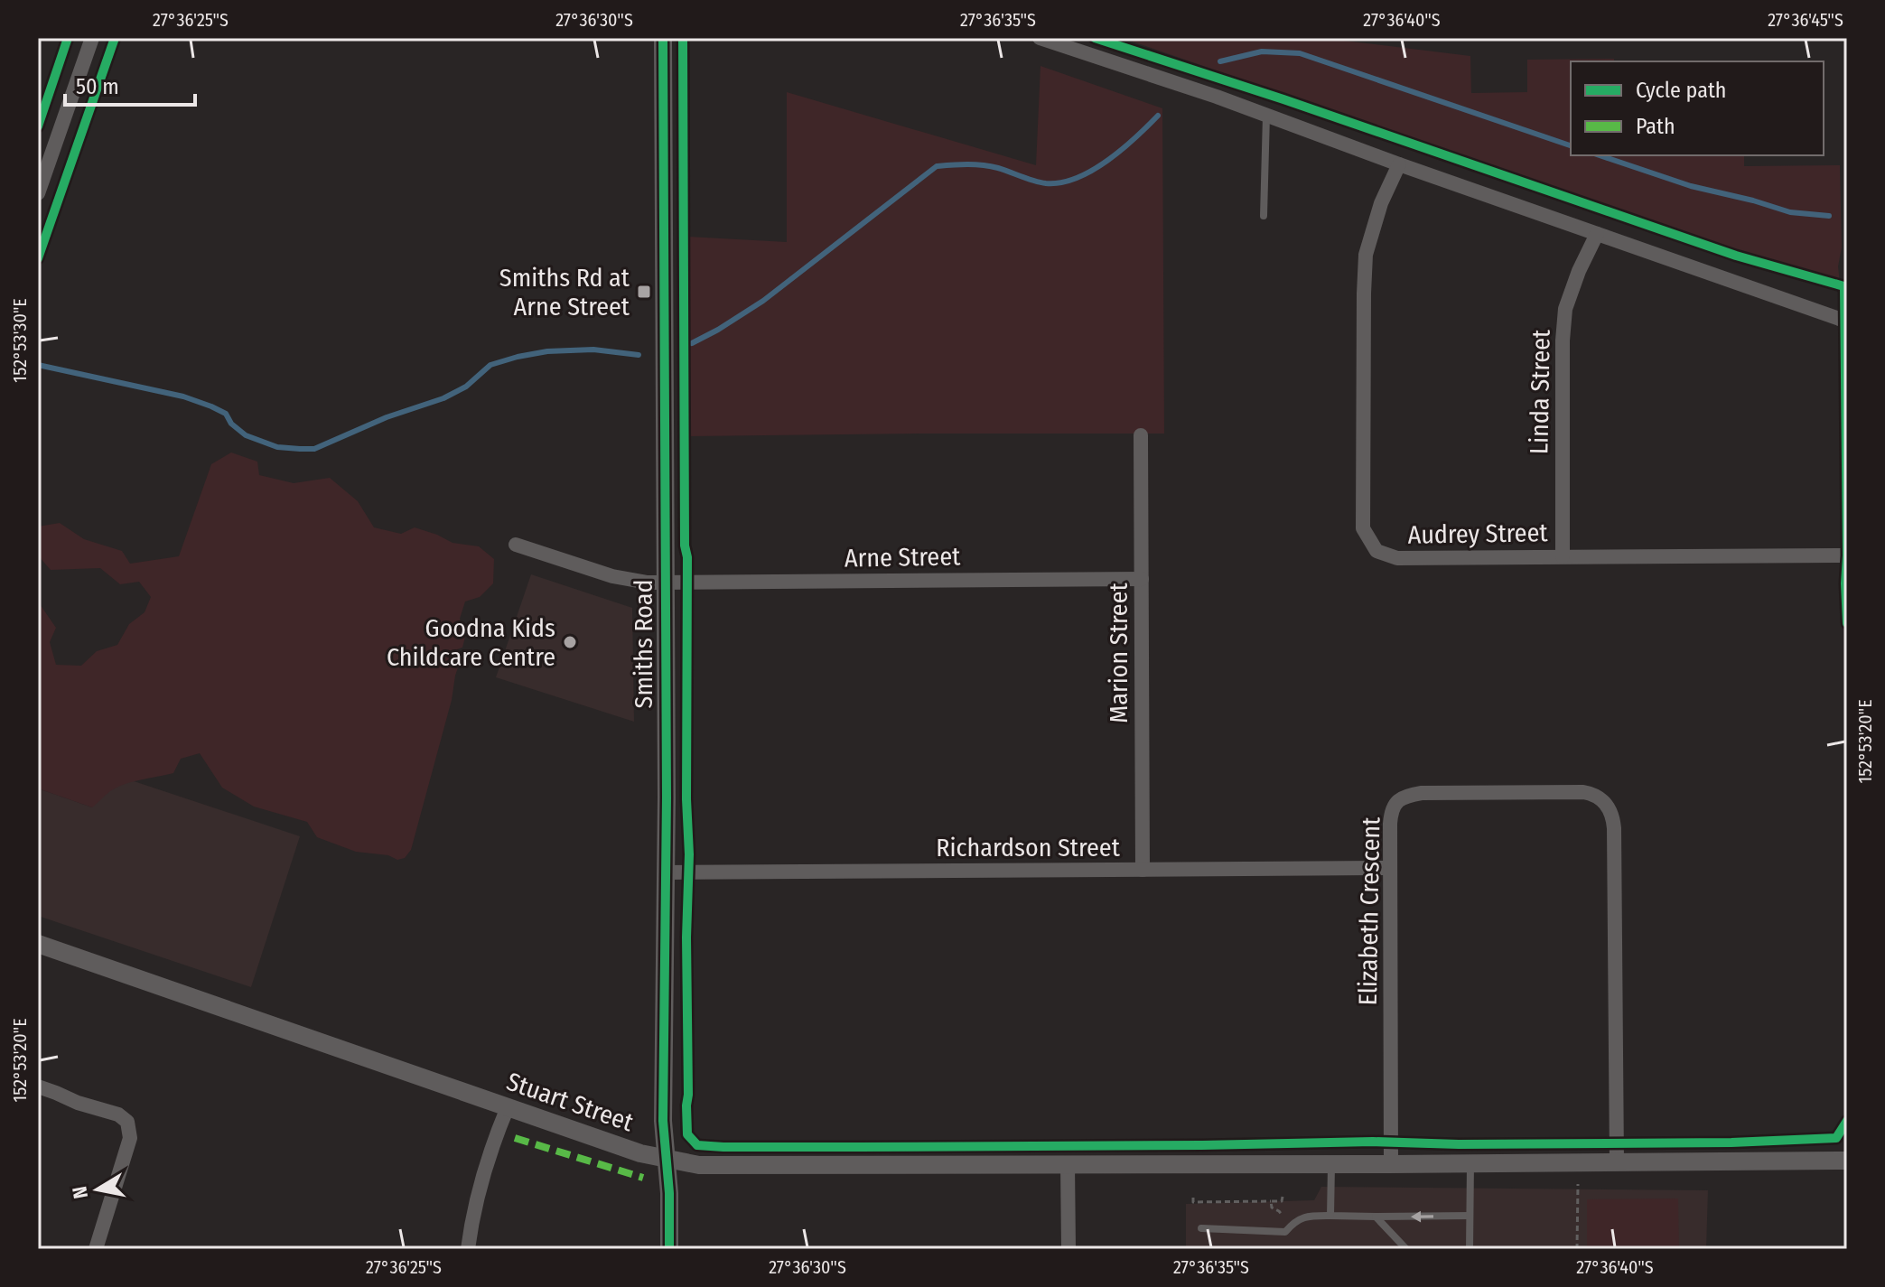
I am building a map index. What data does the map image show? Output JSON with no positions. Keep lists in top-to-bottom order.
{
  "streets": {
    "street": [
      "Linda Street",
      "Audrey Street",
      "Arne Street",
      "Smiths Road",
      "Marion Street",
      "Richardson Street",
      "Elizabeth Crescent",
      "Stuart Street"
    ]
  },
  "crossings": [
    ["Linda Street", "Audrey Street"],
    ["Arne Street", "Smiths Road"],
    ["Arne Street", "Marion Street"],
    ["Smiths Road", "Richardson Street"],
    ["Smiths Road", "Stuart Street"],
    ["Marion Street", "Richardson Street"],
    ["Richardson Street", "Elizabeth Crescent"],
    ["Elizabeth Crescent", "Stuart Street"]
  ],
  "places": {
    "transit": ["Smiths Rd at Arne Street"],
    "other": ["Goodna Kids Childcare Centre"]
  },
  "legend": ["Cycle path", "Path"],
  "scale_bar": "50 m",
  "north": "left",
  "coordinates": [
    "27°36'25\"S",
    "27°36'30\"S",
    "27°36'35\"S",
    "27°36'40\"S",
    "27°36'45\"S",
    "152°53'30\"E",
    "152°53'20\"E"
  ]
}
